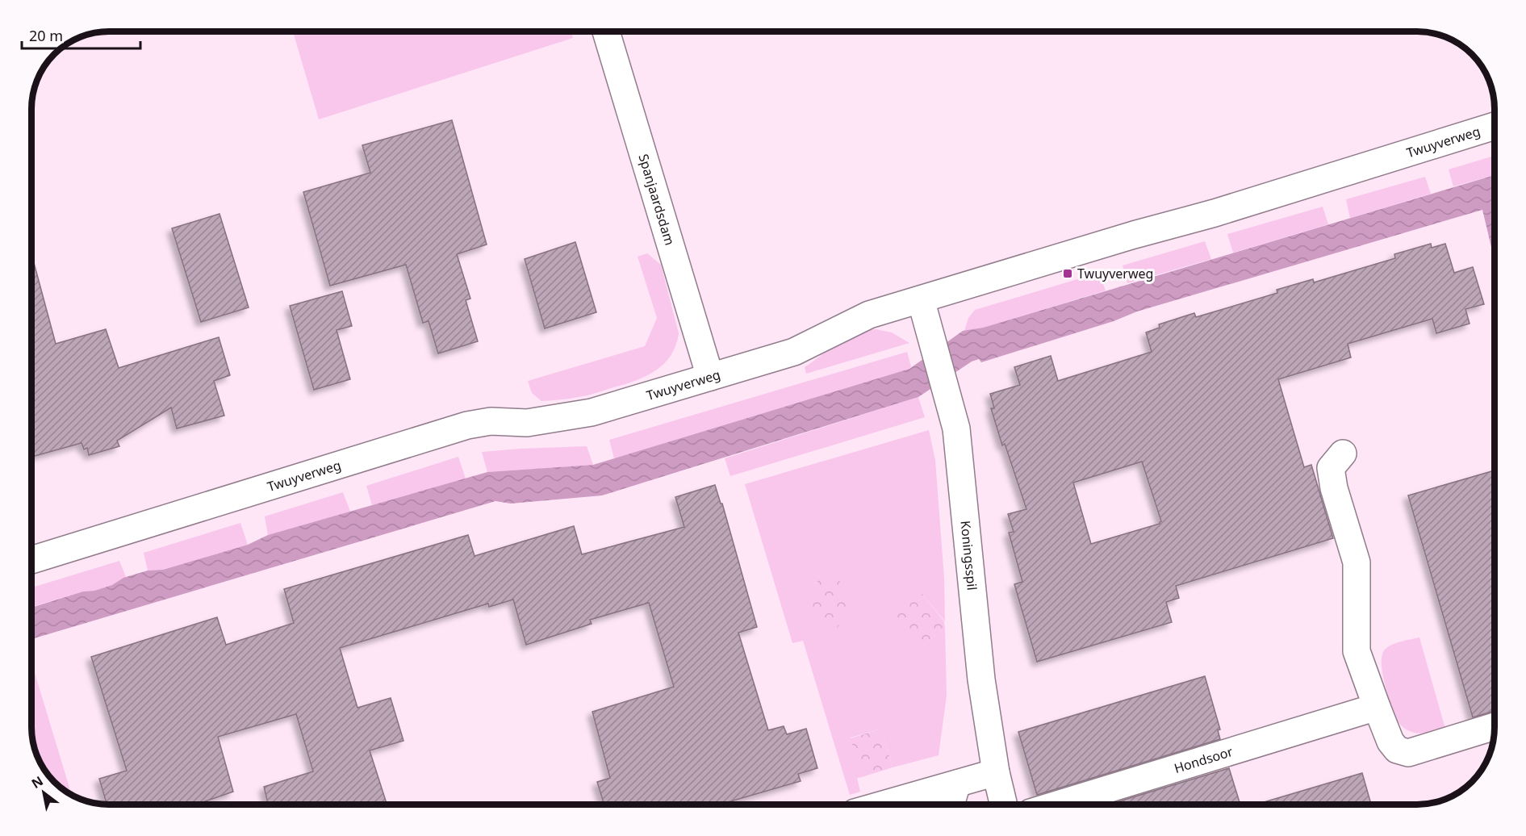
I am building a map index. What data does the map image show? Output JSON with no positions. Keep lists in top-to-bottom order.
{
  "streets": {
    "street": [
      "Twuyverweg",
      "Spanjaardsdam",
      "Koningsspil",
      "Hondsoor"
    ]
  },
  "crossings": [
    ["Twuyverweg", "Spanjaardsdam"],
    ["Twuyverweg", "Koningsspil"]
  ],
  "places": {
    "transit": ["Twuyverweg"]
  },
  "scale_bar": "20 m",
  "north": "top left"
}
